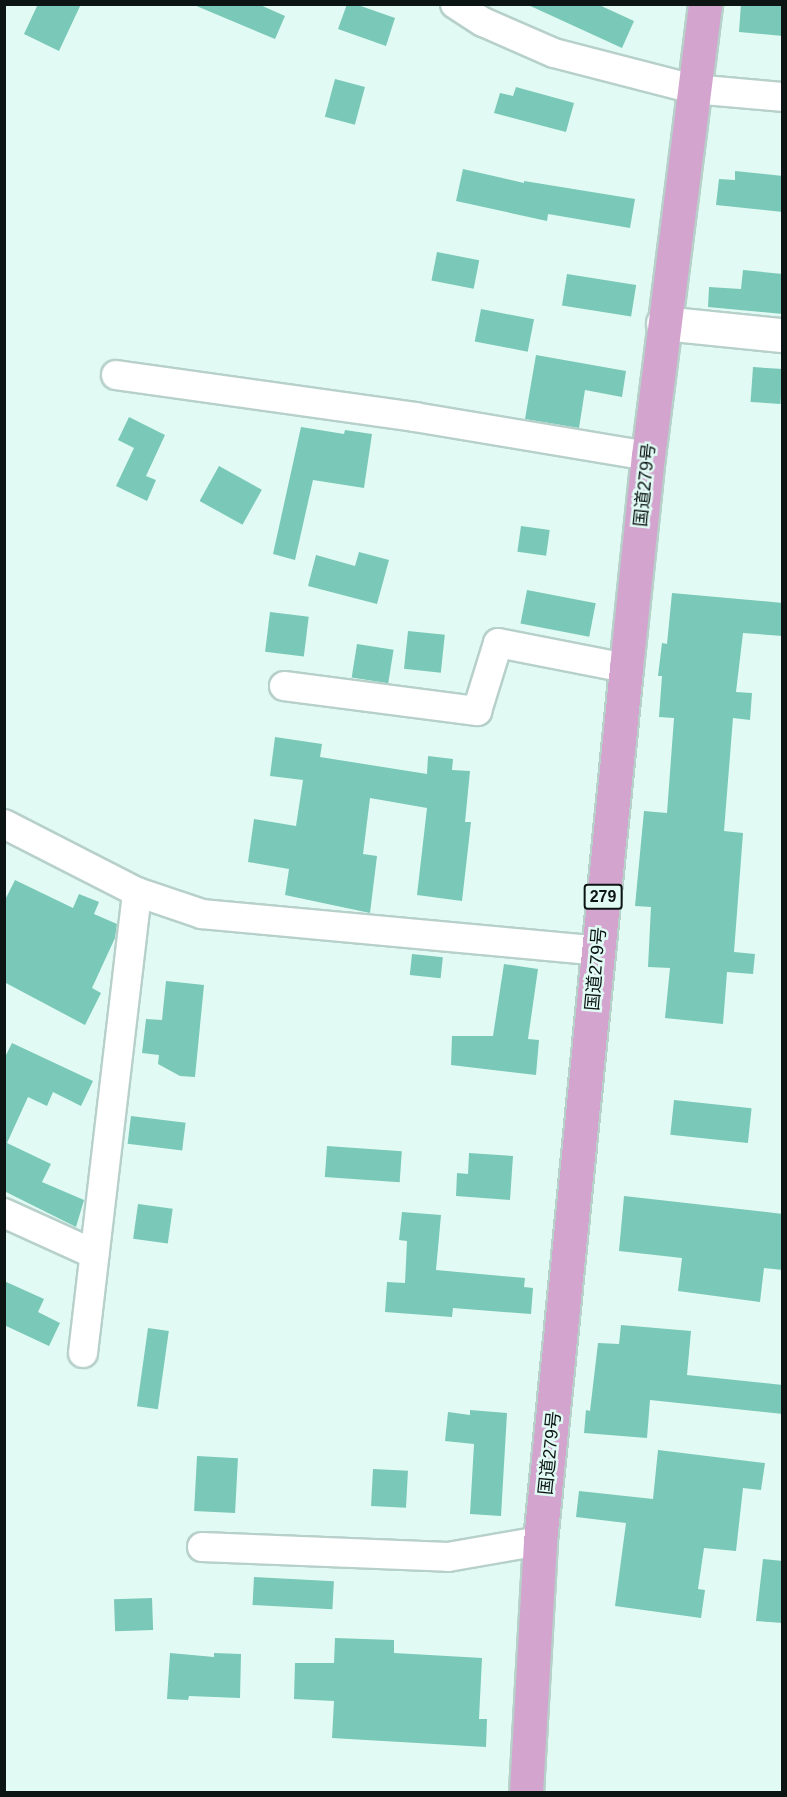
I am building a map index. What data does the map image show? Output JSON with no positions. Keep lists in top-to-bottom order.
{
  "streets": {
    "highway": ["国道279号", "279"]
  }
}
